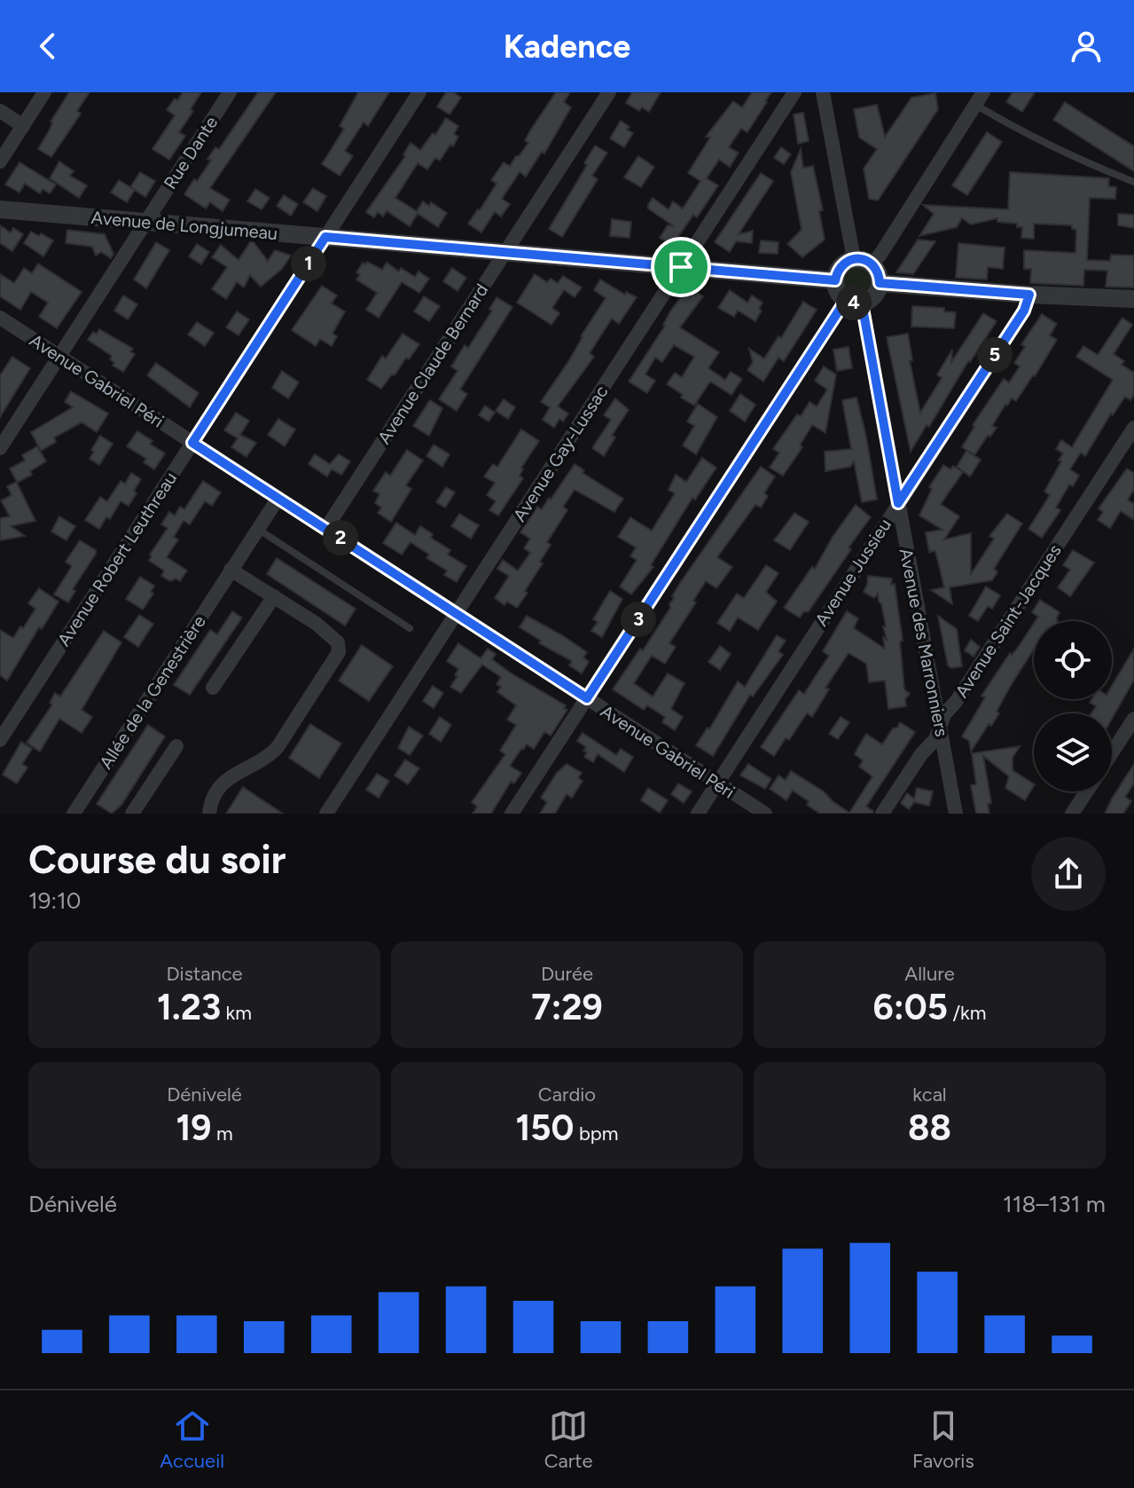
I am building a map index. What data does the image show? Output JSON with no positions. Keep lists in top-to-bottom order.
{
  "streets": {
    "street": [
      "Rue Dante",
      "Avenue de Longjumeau",
      "Avenue Claude Bernard",
      "Avenue Gabriel Péri",
      "Avenue Gay-Lussac",
      "Avenue Robert Leuthreau",
      "Avenue Jussieu",
      "Avenue Saint-Jacques",
      "Avenue des Marronniers",
      "Allée de la Genestrière"
    ]
  },
  "crossings": [
    ["Rue Dante", "Avenue de Longjumeau"],
    ["Rue Dante", "Avenue Gabriel Péri"],
    ["Avenue de Longjumeau", "Avenue Claude Bernard"],
    ["Avenue de Longjumeau", "Avenue Gay-Lussac"],
    ["Avenue de Longjumeau", "Avenue Robert Leuthreau"],
    ["Avenue de Longjumeau", "Avenue des Marronniers"],
    ["Avenue Claude Bernard", "Avenue Gabriel Péri"],
    ["Avenue Gabriel Péri", "Avenue Gay-Lussac"],
    ["Avenue Gabriel Péri", "Avenue Robert Leuthreau"],
    ["Avenue Gabriel Péri", "Avenue Jussieu"],
    ["Avenue Gabriel Péri", "Allée de la Genestrière"],
    ["Avenue Jussieu", "Avenue des Marronniers"],
    ["Avenue Saint-Jacques", "Avenue des Marronniers"]
  ],
  "page": {
    "header": "Kadence",
    "pins": [
      "1",
      "4",
      "5",
      "2",
      "3"
    ],
    "heading": ["Course du soir", "19:10"],
    "stats": [
      ["Distance", "1.23 km"],
      ["Durée", "7:29"],
      ["Allure", "6:05 /km"],
      ["Dénivelé", "19 m"],
      ["Cardio", "150 bpm"],
      ["kcal", "88"]
    ],
    "chart": ["Dénivelé", "118–131 m"],
    "tabs": ["Accueil", "Carte", "Favoris"]
  }
}
